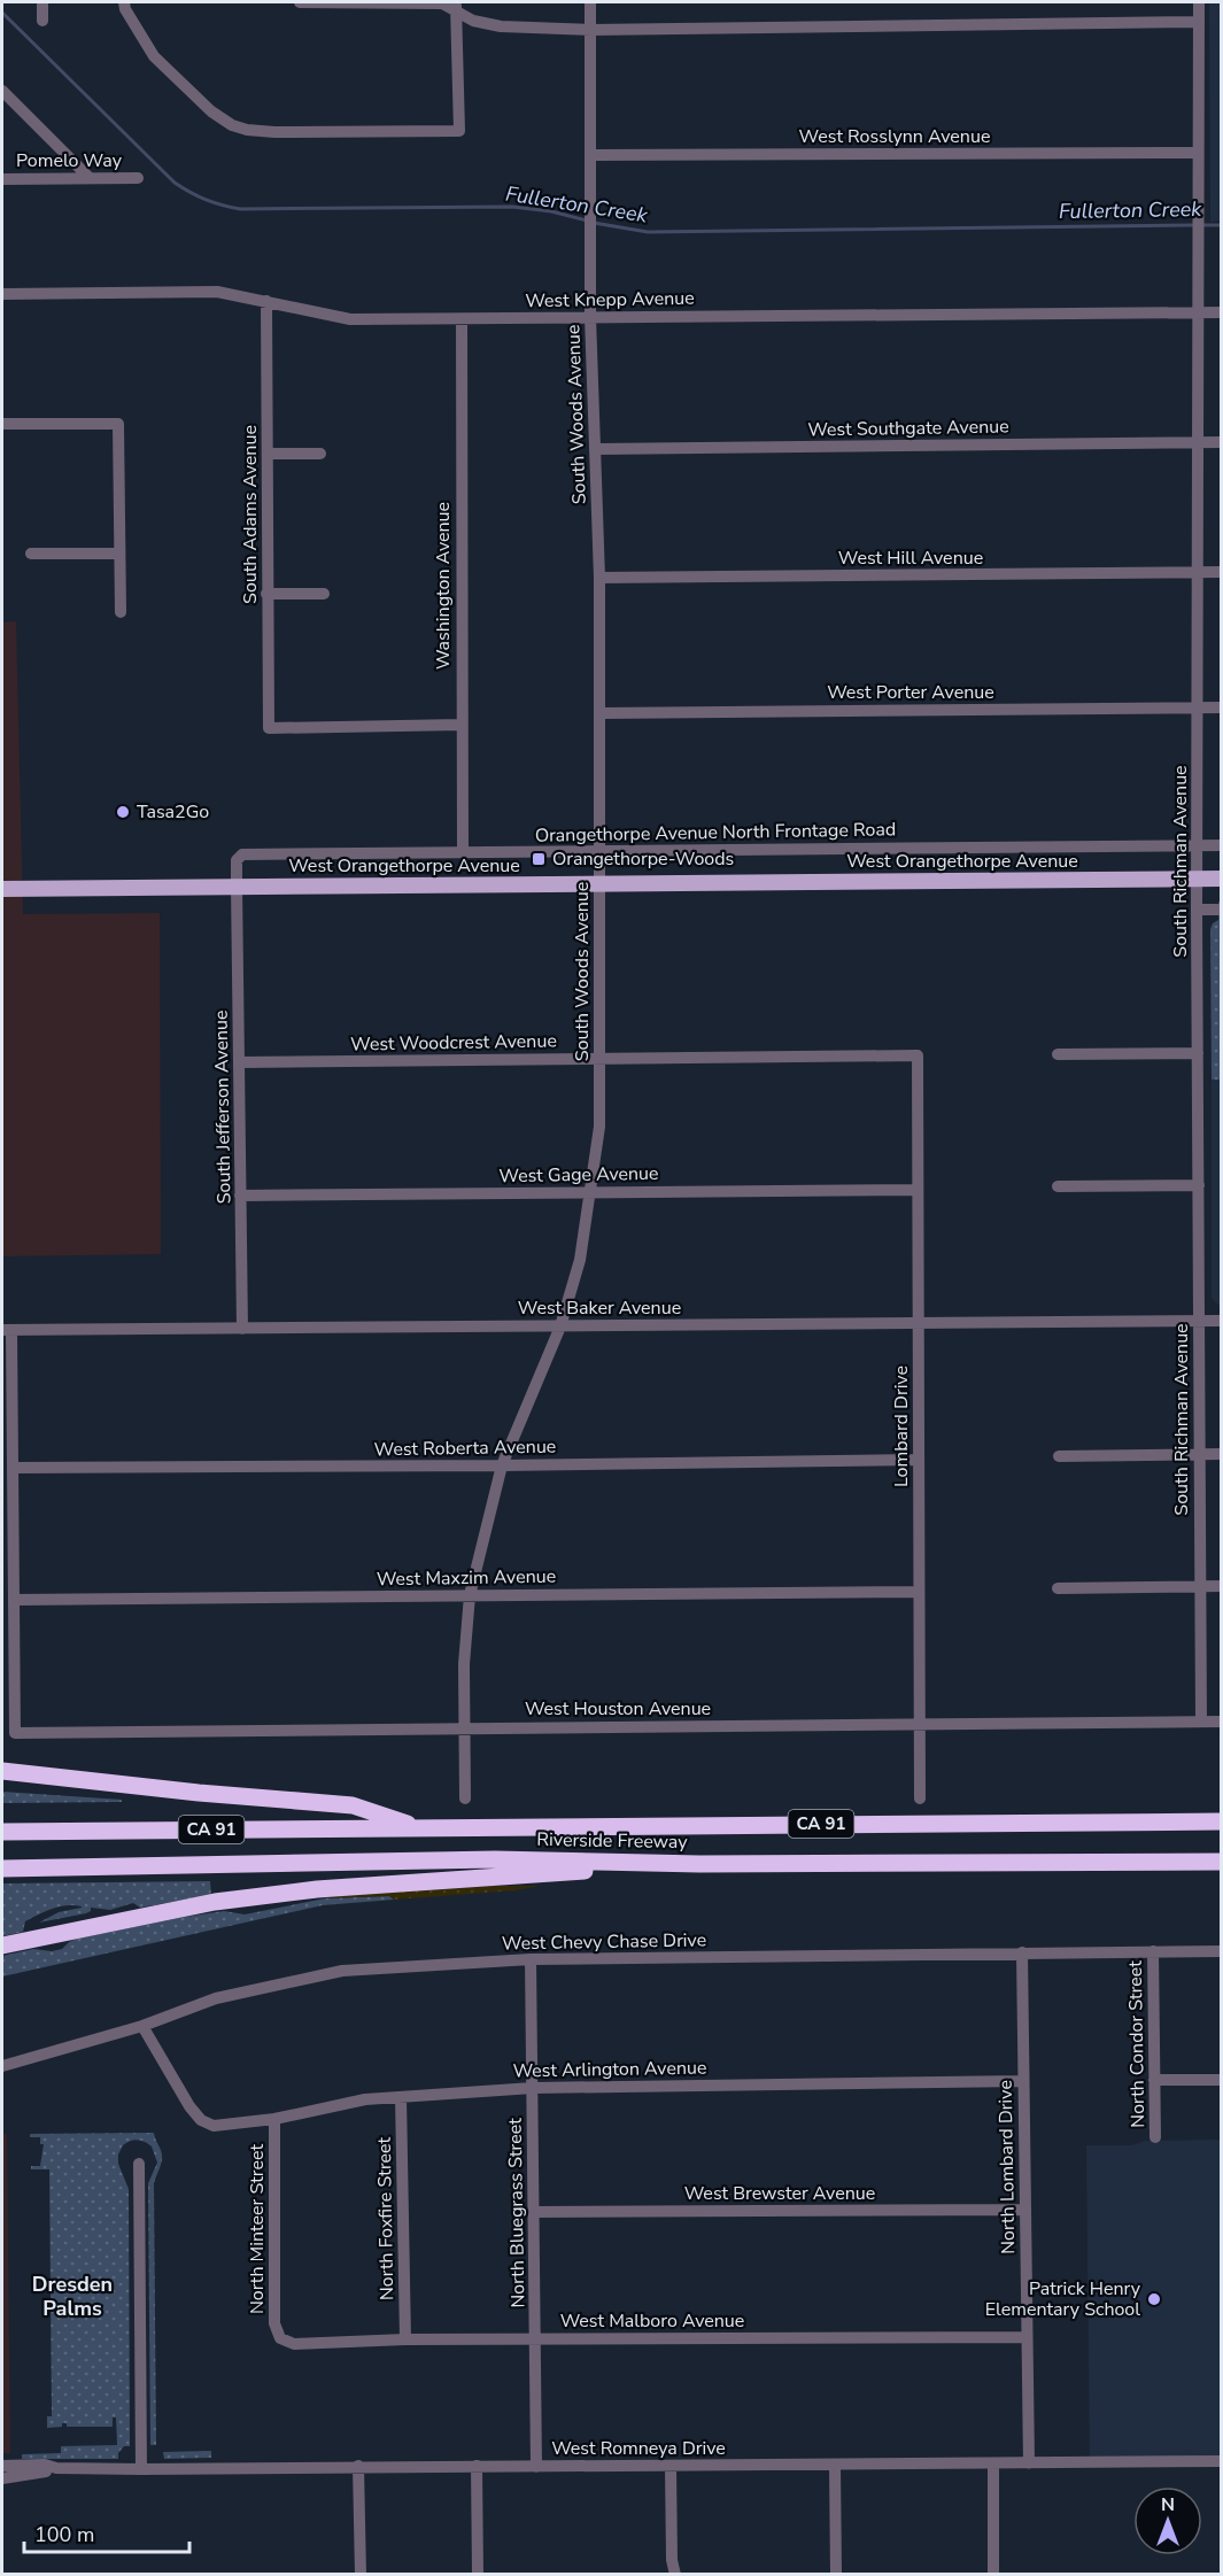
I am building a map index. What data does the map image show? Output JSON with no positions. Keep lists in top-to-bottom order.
{
  "streets": {
    "highway": ["CA 91", "Riverside Freeway"],
    "main road": ["West Orangethorpe Avenue"],
    "street": [
      "West Rosslynn Avenue",
      "Pomelo Way",
      "West Knepp Avenue",
      "South Woods Avenue",
      "West Southgate Avenue",
      "South Adams Avenue",
      "West Hill Avenue",
      "Washington Avenue",
      "West Porter Avenue",
      "Orangethorpe Avenue North Frontage Road",
      "South Richman Avenue",
      "West Woodcrest Avenue",
      "South Jefferson Avenue",
      "West Gage Avenue",
      "West Baker Avenue",
      "Lombard Drive",
      "West Roberta Avenue",
      "West Maxzim Avenue",
      "West Houston Avenue",
      "West Chevy Chase Drive",
      "North Condor Street",
      "West Arlington Avenue",
      "North Lombard Drive",
      "West Brewster Avenue",
      "North Bluegrass Street",
      "North Foxfire Street",
      "North Minteer Street",
      "West Malboro Avenue",
      "West Romneya Drive"
    ]
  },
  "crossings": [
    ["West Rosslynn Avenue", "South Woods Avenue"],
    ["West Rosslynn Avenue", "South Richman Avenue"],
    ["West Knepp Avenue", "South Woods Avenue"],
    ["West Knepp Avenue", "South Adams Avenue"],
    ["West Knepp Avenue", "Washington Avenue"],
    ["West Knepp Avenue", "South Richman Avenue"],
    ["South Woods Avenue", "West Southgate Avenue"],
    ["South Woods Avenue", "West Hill Avenue"],
    ["South Woods Avenue", "West Porter Avenue"],
    ["South Woods Avenue", "Orangethorpe Avenue North Frontage Road"],
    ["South Woods Avenue", "West Orangethorpe Avenue"],
    ["South Woods Avenue", "West Woodcrest Avenue"],
    ["South Woods Avenue", "West Gage Avenue"],
    ["South Woods Avenue", "West Baker Avenue"],
    ["South Woods Avenue", "West Roberta Avenue"],
    ["South Woods Avenue", "West Maxzim Avenue"],
    ["South Woods Avenue", "West Houston Avenue"],
    ["West Southgate Avenue", "South Richman Avenue"],
    ["South Adams Avenue", "Washington Avenue"],
    ["West Hill Avenue", "South Richman Avenue"],
    ["Washington Avenue", "Orangethorpe Avenue North Frontage Road"],
    ["West Porter Avenue", "South Richman Avenue"],
    ["Orangethorpe Avenue North Frontage Road", "West Orangethorpe Avenue"],
    ["Orangethorpe Avenue North Frontage Road", "South Richman Avenue"],
    ["Orangethorpe Avenue North Frontage Road", "South Jefferson Avenue"],
    ["West Orangethorpe Avenue", "South Richman Avenue"],
    ["West Orangethorpe Avenue", "South Jefferson Avenue"],
    ["South Richman Avenue", "West Baker Avenue"],
    ["South Richman Avenue", "West Houston Avenue"],
    ["West Woodcrest Avenue", "South Jefferson Avenue"],
    ["West Woodcrest Avenue", "Lombard Drive"],
    ["South Jefferson Avenue", "West Gage Avenue"],
    ["South Jefferson Avenue", "West Baker Avenue"],
    ["West Gage Avenue", "Lombard Drive"],
    ["West Baker Avenue", "Lombard Drive"],
    ["Lombard Drive", "West Roberta Avenue"],
    ["Lombard Drive", "West Maxzim Avenue"],
    ["Lombard Drive", "West Houston Avenue"],
    ["West Maxzim Avenue", "West Houston Avenue"],
    ["West Chevy Chase Drive", "North Condor Street"],
    ["West Chevy Chase Drive", "West Arlington Avenue"],
    ["West Chevy Chase Drive", "North Lombard Drive"],
    ["West Chevy Chase Drive", "North Bluegrass Street"],
    ["West Arlington Avenue", "North Lombard Drive"],
    ["West Arlington Avenue", "North Bluegrass Street"],
    ["West Arlington Avenue", "North Foxfire Street"],
    ["West Arlington Avenue", "North Minteer Street"],
    ["North Lombard Drive", "West Brewster Avenue"],
    ["North Lombard Drive", "West Malboro Avenue"],
    ["North Lombard Drive", "West Romneya Drive"],
    ["West Brewster Avenue", "North Bluegrass Street"],
    ["North Bluegrass Street", "West Malboro Avenue"],
    ["North Bluegrass Street", "West Romneya Drive"],
    ["North Foxfire Street", "West Malboro Avenue"],
    ["North Minteer Street", "West Malboro Avenue"]
  ],
  "districts": ["Dresden Palms"],
  "water": ["Fullerton Creek"],
  "places": {
    "other": ["Tasa2Go", "Patrick Henry Elementary School"],
    "transit": ["Orangethorpe-Woods"]
  },
  "scale_bar": "100 m",
  "north": "top"
}
